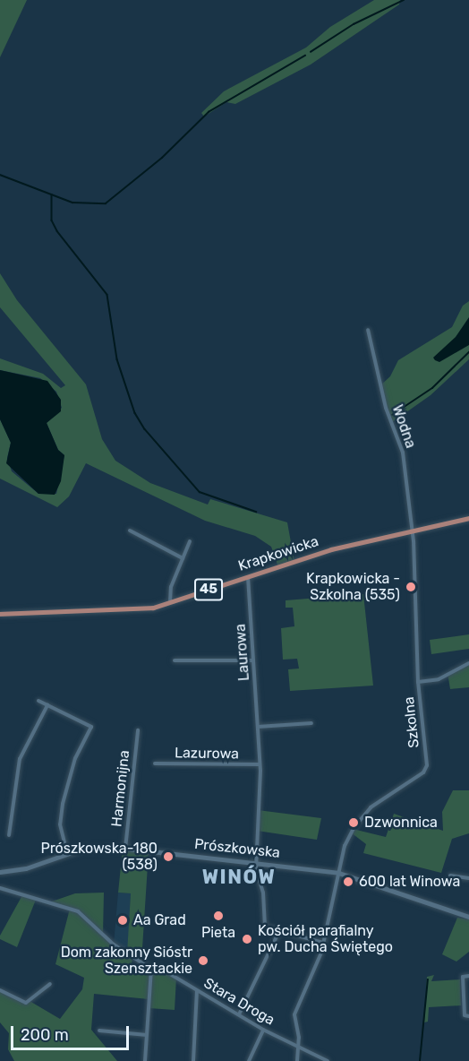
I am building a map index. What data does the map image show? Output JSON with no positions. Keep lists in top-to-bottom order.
{
  "streets": {
    "main road": ["Krapkowicka", "45", "Prószkowska"],
    "street": [
      "Wodna",
      "Laurowa",
      "Szkolna",
      "Lazurowa",
      "Harmonijna",
      "Stara Droga"
    ]
  },
  "crossings": [
    ["Wodna", "Krapkowicka"],
    ["Wodna", "Szkolna"],
    ["Krapkowicka", "Laurowa"],
    ["Krapkowicka", "Szkolna"],
    ["Laurowa", "Lazurowa"],
    ["Laurowa", "Prószkowska"],
    ["Szkolna", "Prószkowska"],
    ["Harmonijna", "Prószkowska"]
  ],
  "districts": ["WINÓW"],
  "places": [
    "Krapkowicka - Szkolna (535)",
    "Dzwonnica",
    "Prószkowska-180 (538)",
    "600 lat Winowa",
    "Pieta",
    "Aa Grad",
    "Kościół parafialny pw. Ducha Świętego",
    "Dom zakonny Sióstr Szensztackie"
  ],
  "scale_bar": "200 m"
}
